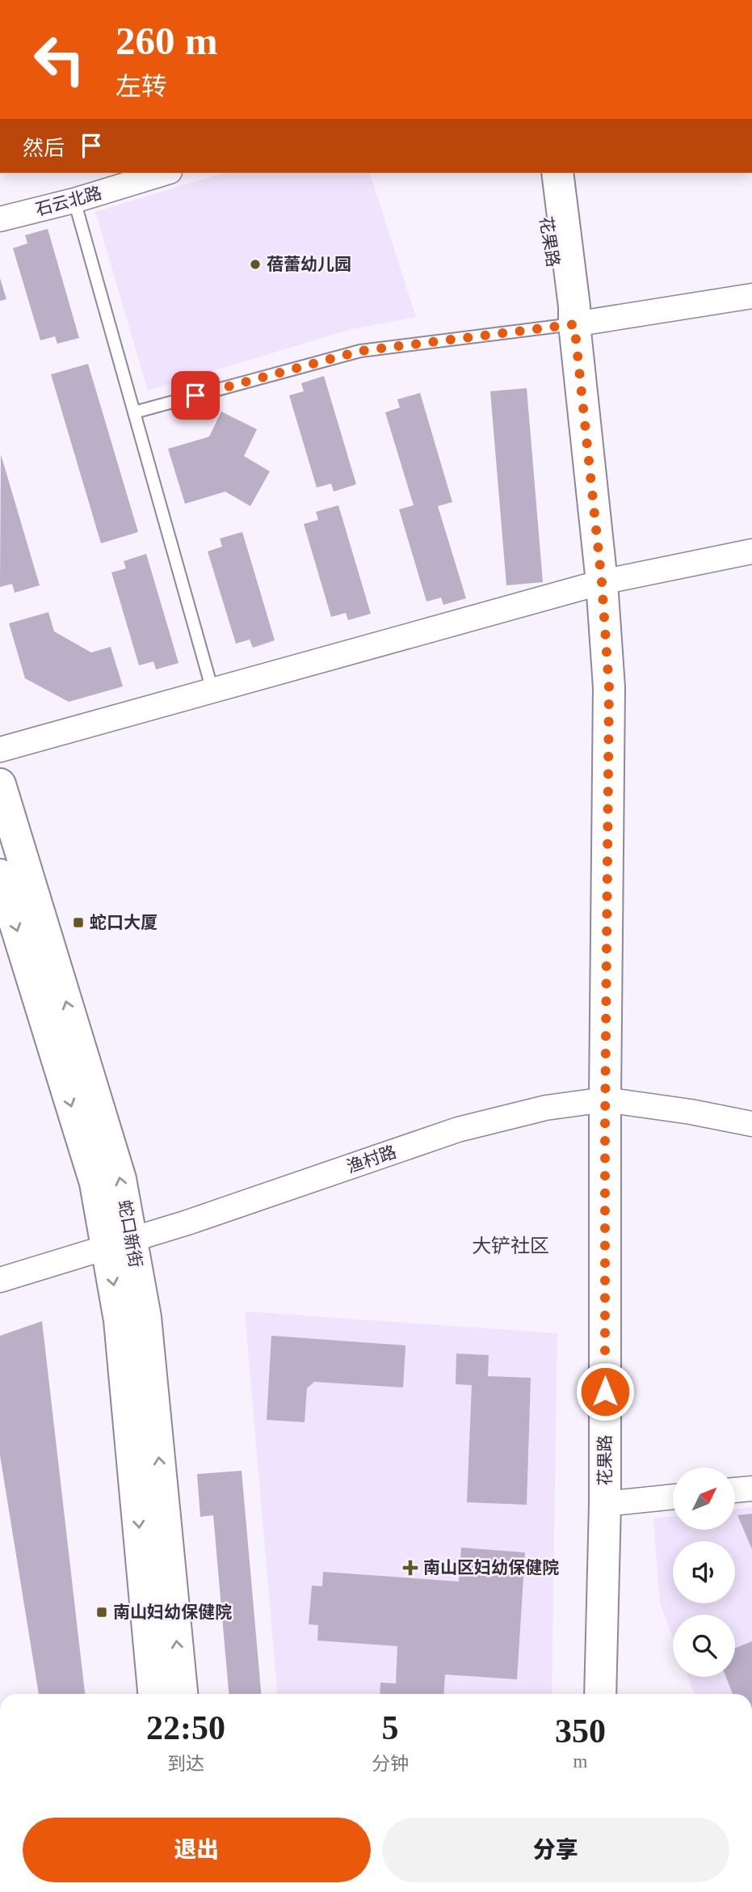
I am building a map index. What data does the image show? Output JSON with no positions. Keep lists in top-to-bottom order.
{
  "streets": {
    "main road": ["花果路", "蛇口新街"],
    "street": ["石云北路", "渔村路"]
  },
  "crossings": [
    ["花果路", "渔村路"],
    ["渔村路", "蛇口新街"]
  ],
  "districts": ["大铲社区"],
  "places": {
    "other": ["蓓蕾幼儿园"],
    "transit": ["蛇口大厦", "南山妇幼保健院"],
    "health": ["南山区妇幼保健院"]
  },
  "north": "top right",
  "page": {
    "turn": ["260 m", "左转"],
    "then": "然后",
    "eta": [
      "22:50",
      "到达",
      "5",
      "分钟",
      "350",
      "m"
    ],
    "buttons": ["退出", "分享"]
  }
}
